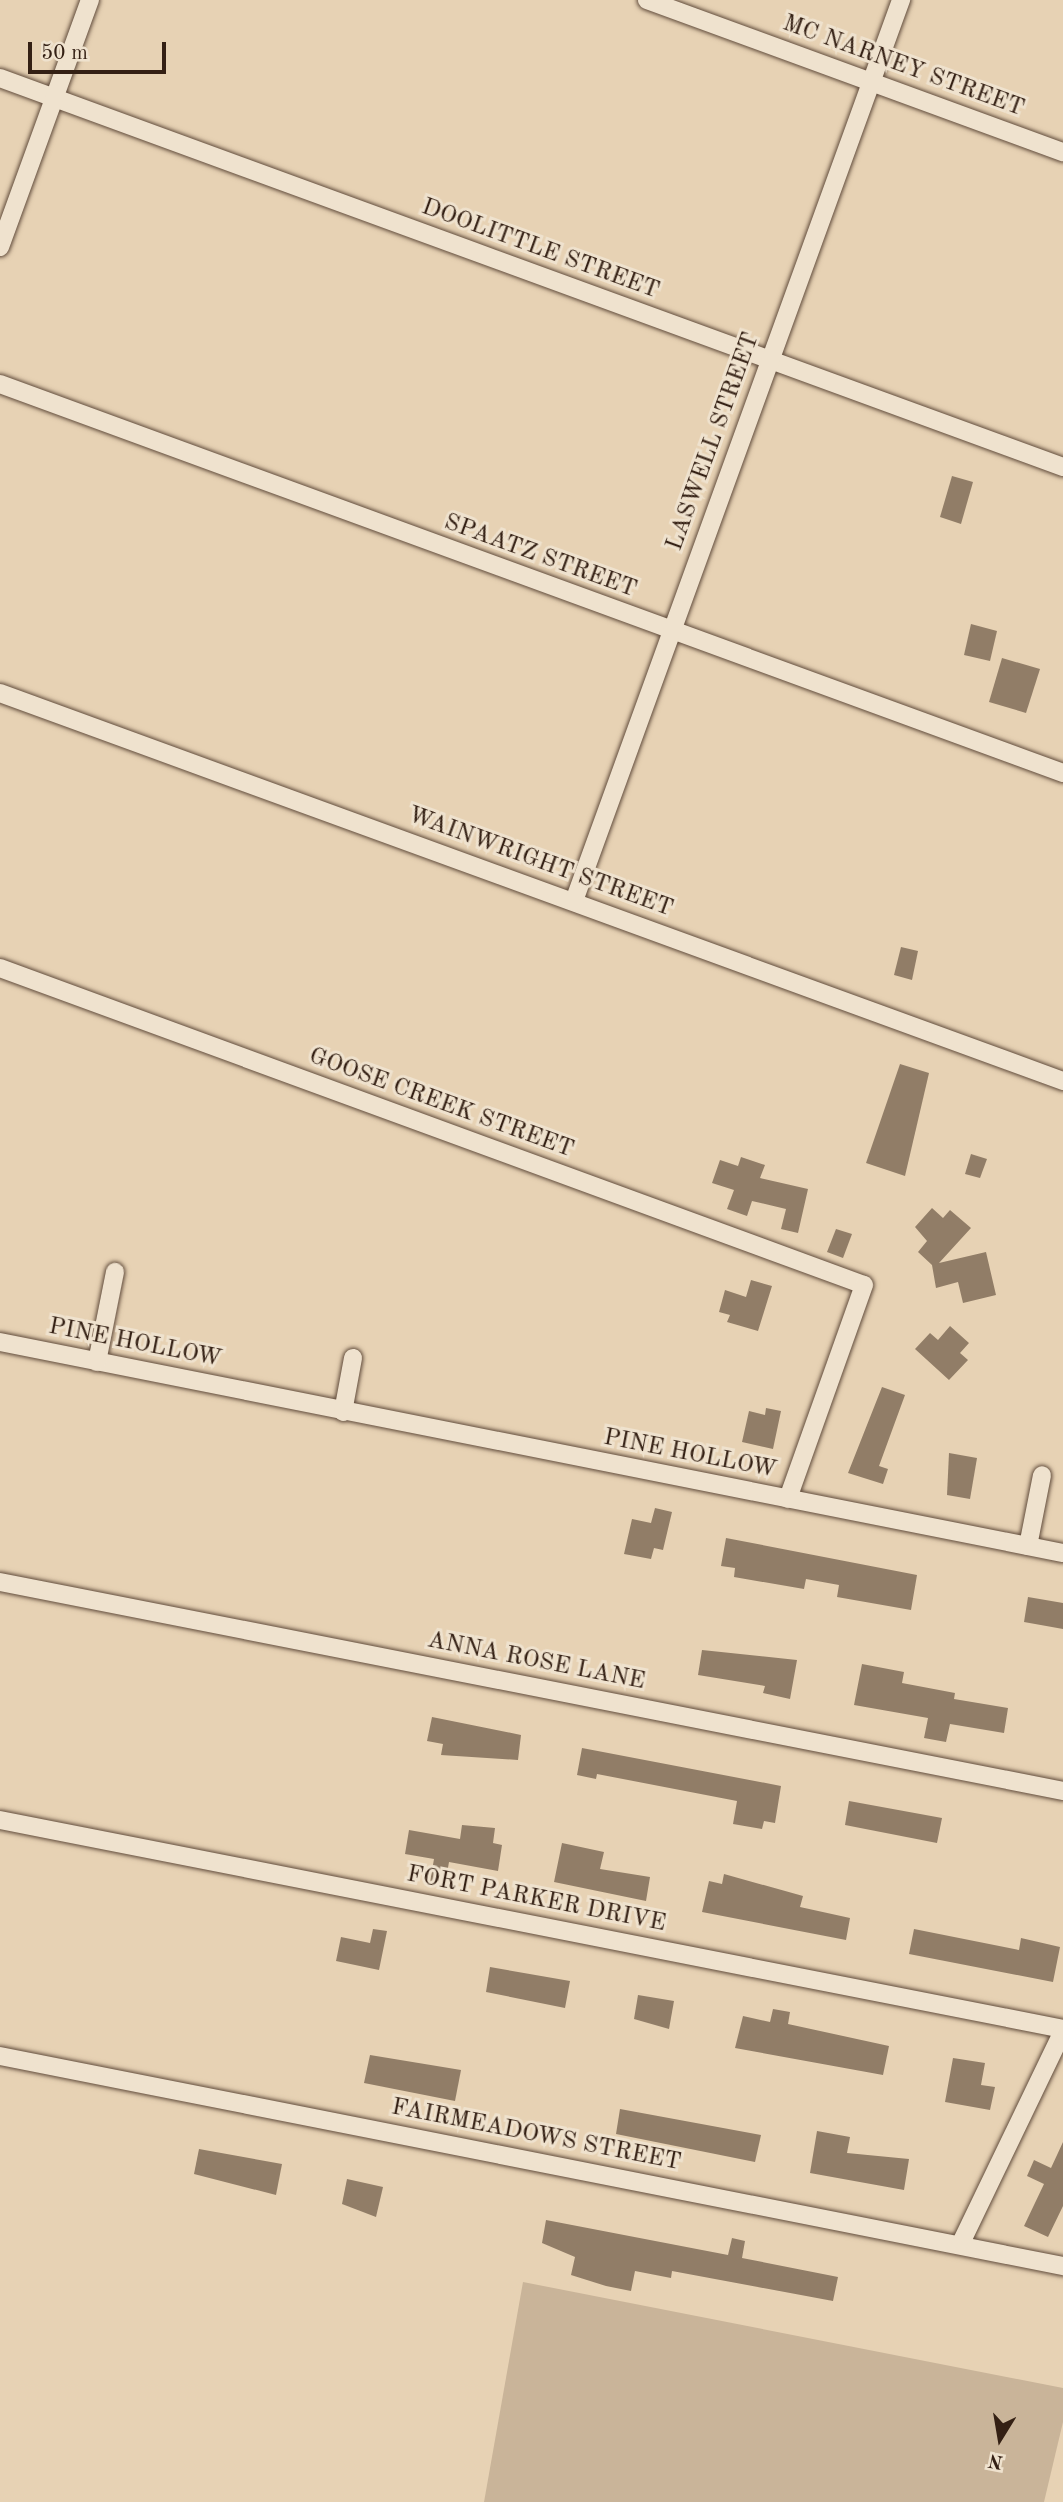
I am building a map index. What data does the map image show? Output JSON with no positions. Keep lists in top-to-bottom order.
{
  "streets": {
    "street": [
      "MC NARNEY STREET",
      "DOOLITTLE STREET",
      "LASWELL STREET",
      "SPAATZ STREET",
      "WAINWRIGHT STREET",
      "GOOSE CREEK STREET",
      "PINE HOLLOW",
      "ANNA ROSE LANE",
      "FORT PARKER DRIVE",
      "FAIRMEADOWS STREET"
    ]
  },
  "crossings": [
    ["MC NARNEY STREET", "LASWELL STREET"],
    ["DOOLITTLE STREET", "LASWELL STREET"],
    ["LASWELL STREET", "SPAATZ STREET"],
    ["LASWELL STREET", "WAINWRIGHT STREET"],
    ["GOOSE CREEK STREET", "PINE HOLLOW"]
  ],
  "scale_bar": "50 m",
  "north": "bottom"
}
